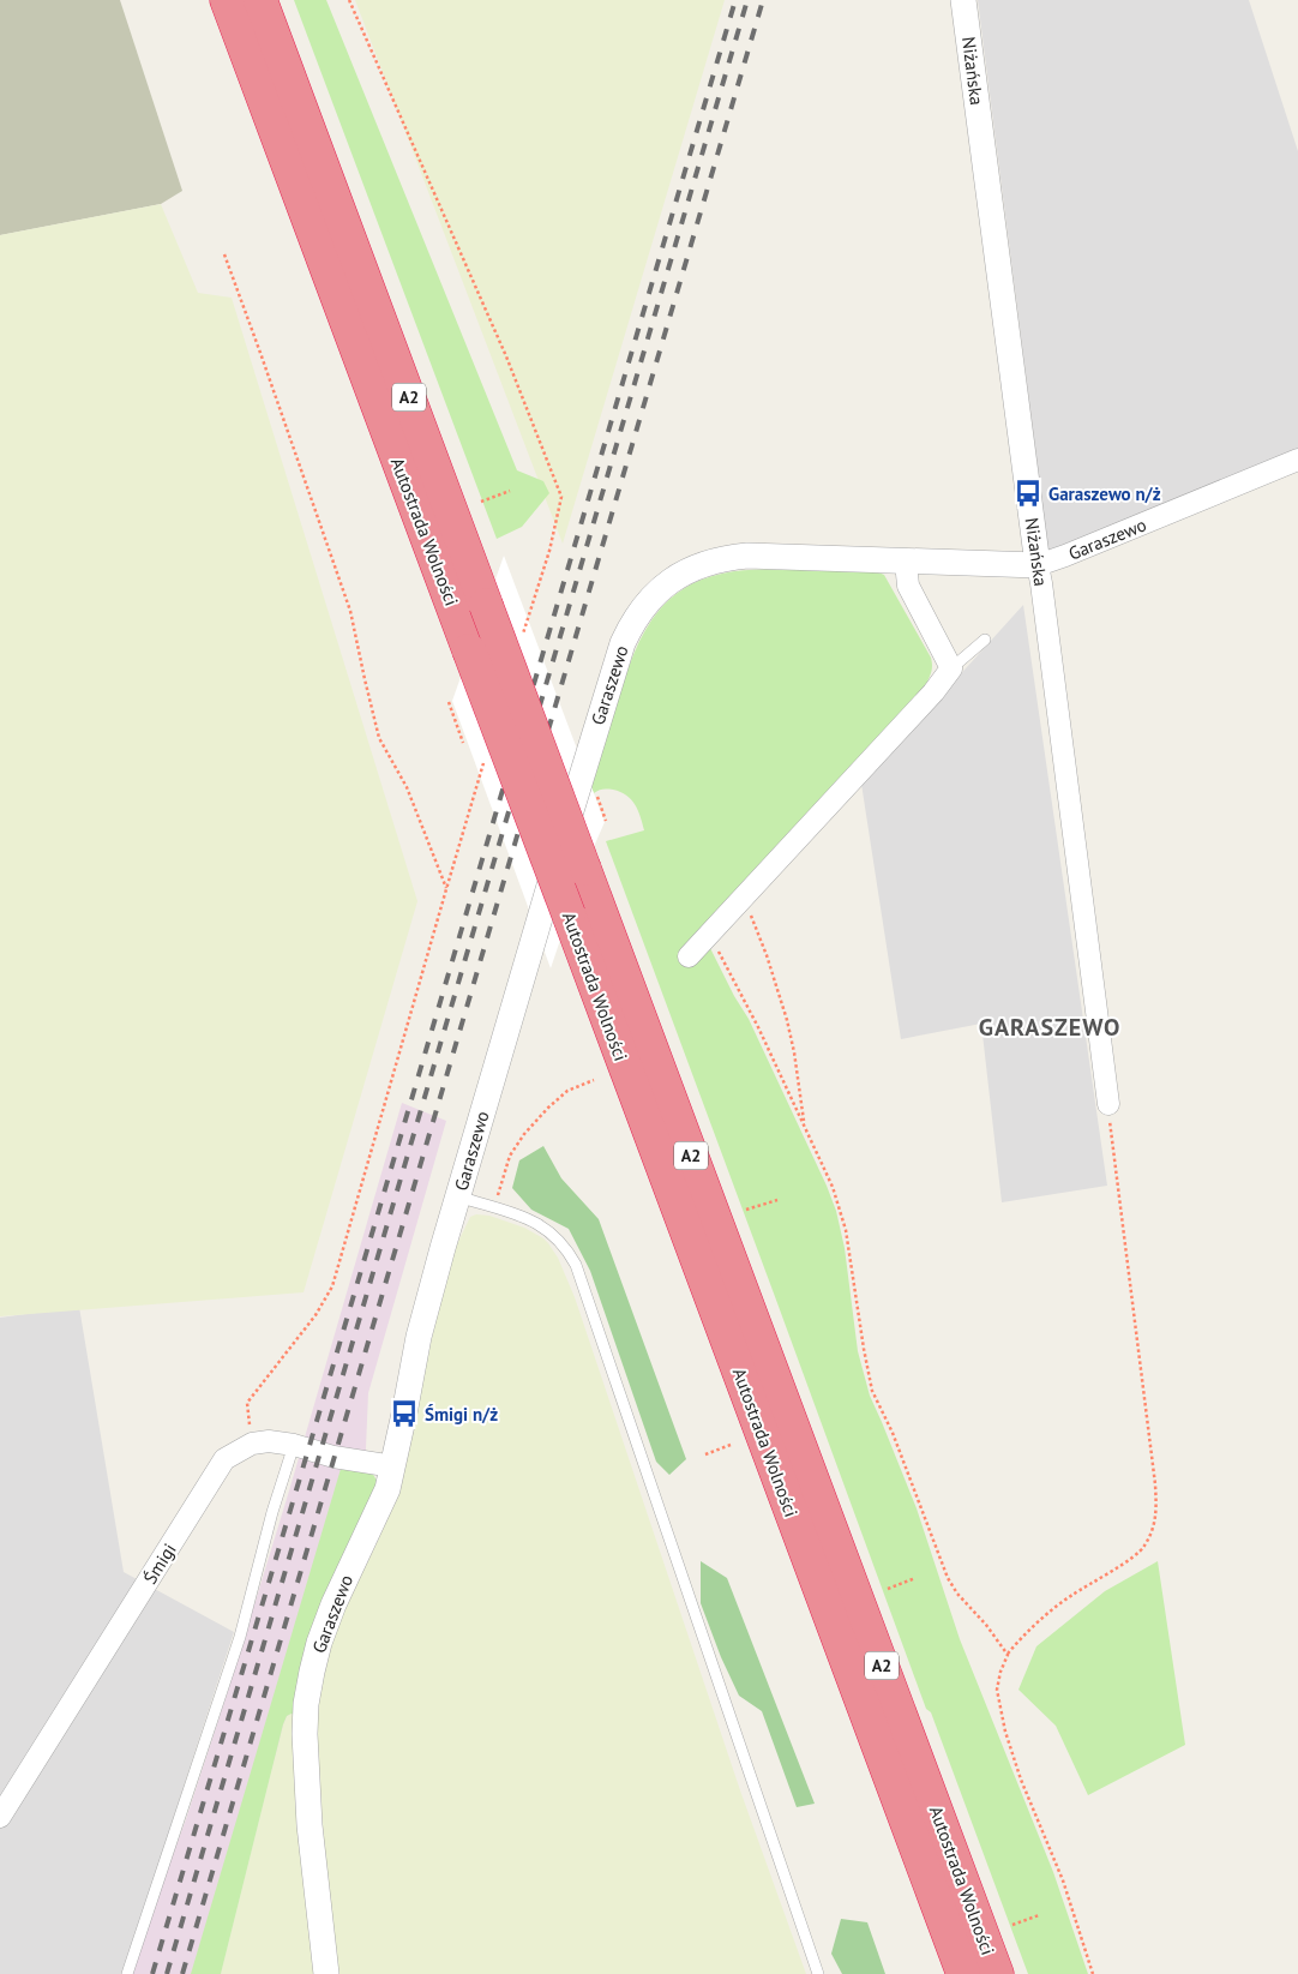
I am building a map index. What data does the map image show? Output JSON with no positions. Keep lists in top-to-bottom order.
{
  "streets": {
    "highway": ["A2", "Autostrada Wolności"],
    "street": ["Niżańska", "Garaszewo", "Śmigi"]
  },
  "crossings": [
    ["Niżańska", "Garaszewo"],
    ["Garaszewo", "Śmigi"]
  ],
  "districts": ["GARASZEWO"],
  "places": {
    "bus stop": ["Garaszewo n/ż", "Śmigi n/ż"]
  }
}
